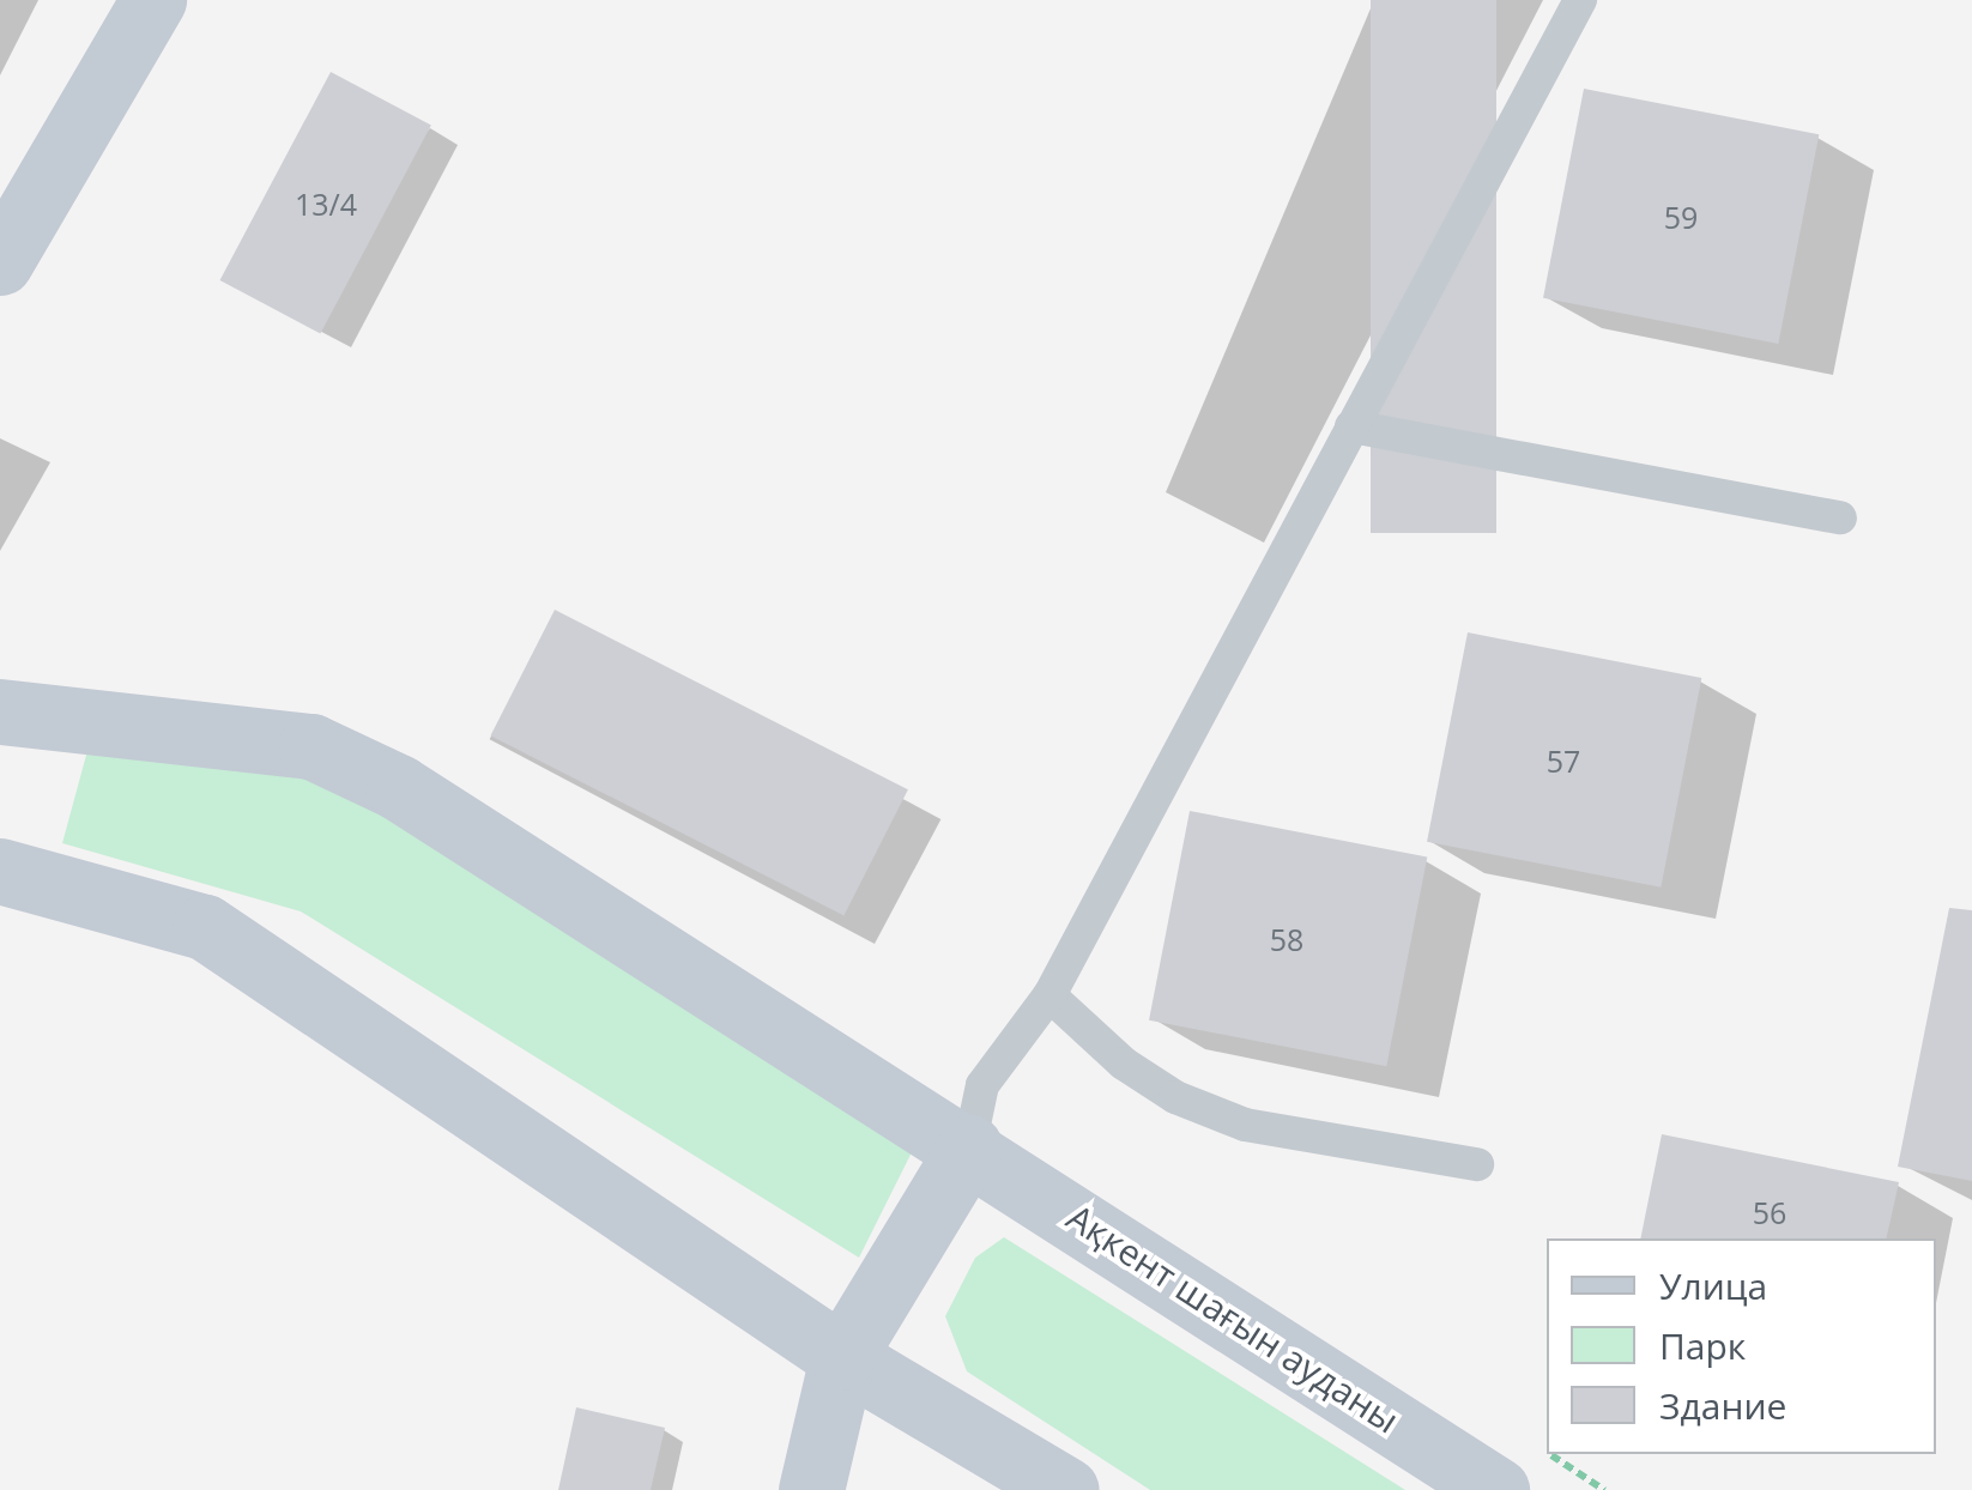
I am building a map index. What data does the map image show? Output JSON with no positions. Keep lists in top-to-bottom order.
{
  "streets": {
    "street": ["Ақкент шағын ауданы"]
  },
  "house_numbers": [
    "13/4",
    "59",
    "57",
    "58",
    "56"
  ],
  "legend": ["Улица", "Парк", "Здание"]
}
